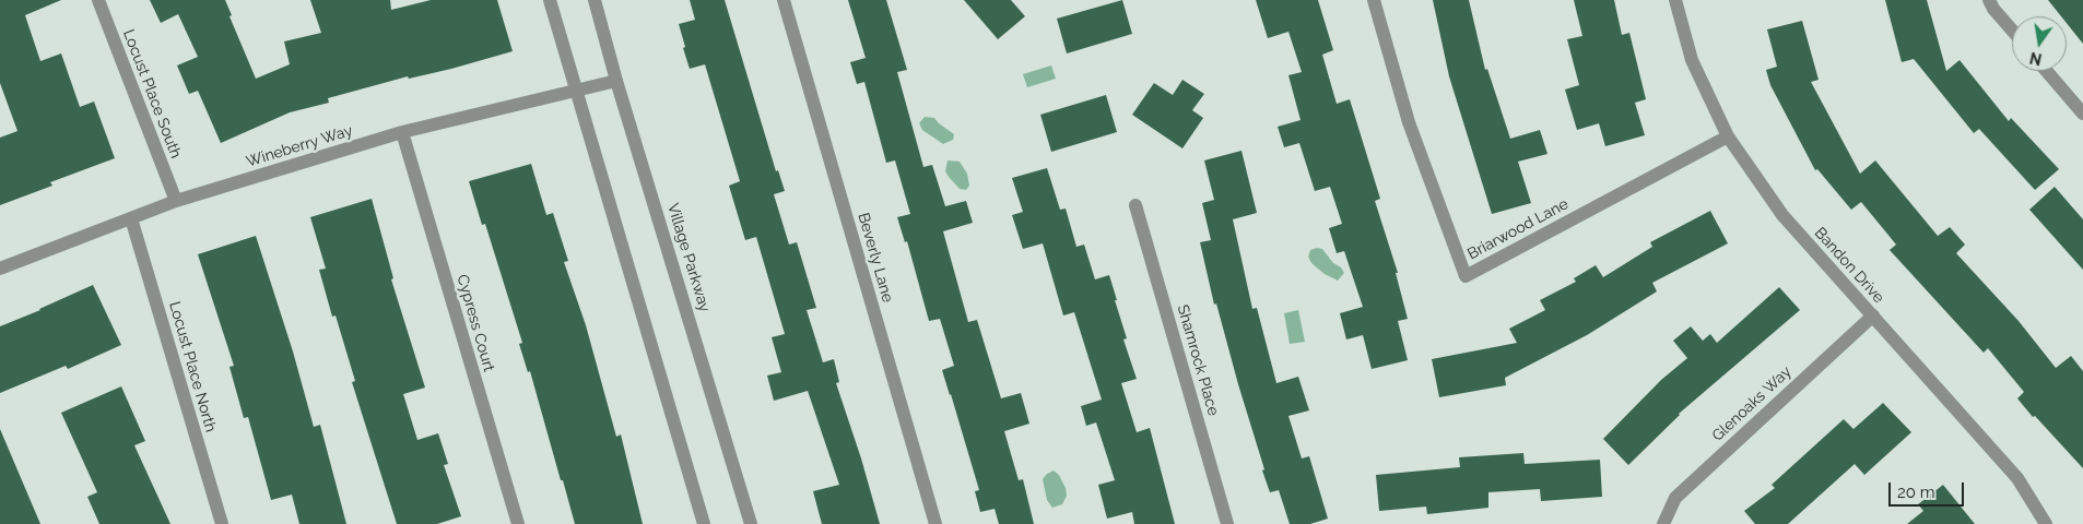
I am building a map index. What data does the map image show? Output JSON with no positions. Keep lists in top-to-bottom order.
{
  "streets": {
    "street": [
      "Locust Place South",
      "Wineberry Way",
      "Briarwood Lane",
      "Village Parkway",
      "Beverly Lane",
      "Bandon Drive",
      "Cypress Court",
      "Shamrock Place",
      "Locust Place North",
      "Glenoaks Way"
    ]
  },
  "crossings": [
    ["Locust Place South", "Wineberry Way"],
    ["Wineberry Way", "Village Parkway"],
    ["Wineberry Way", "Cypress Court"],
    ["Wineberry Way", "Locust Place North"],
    ["Briarwood Lane", "Bandon Drive"],
    ["Bandon Drive", "Glenoaks Way"]
  ],
  "scale_bar": "20 m",
  "north": "bottom"
}
